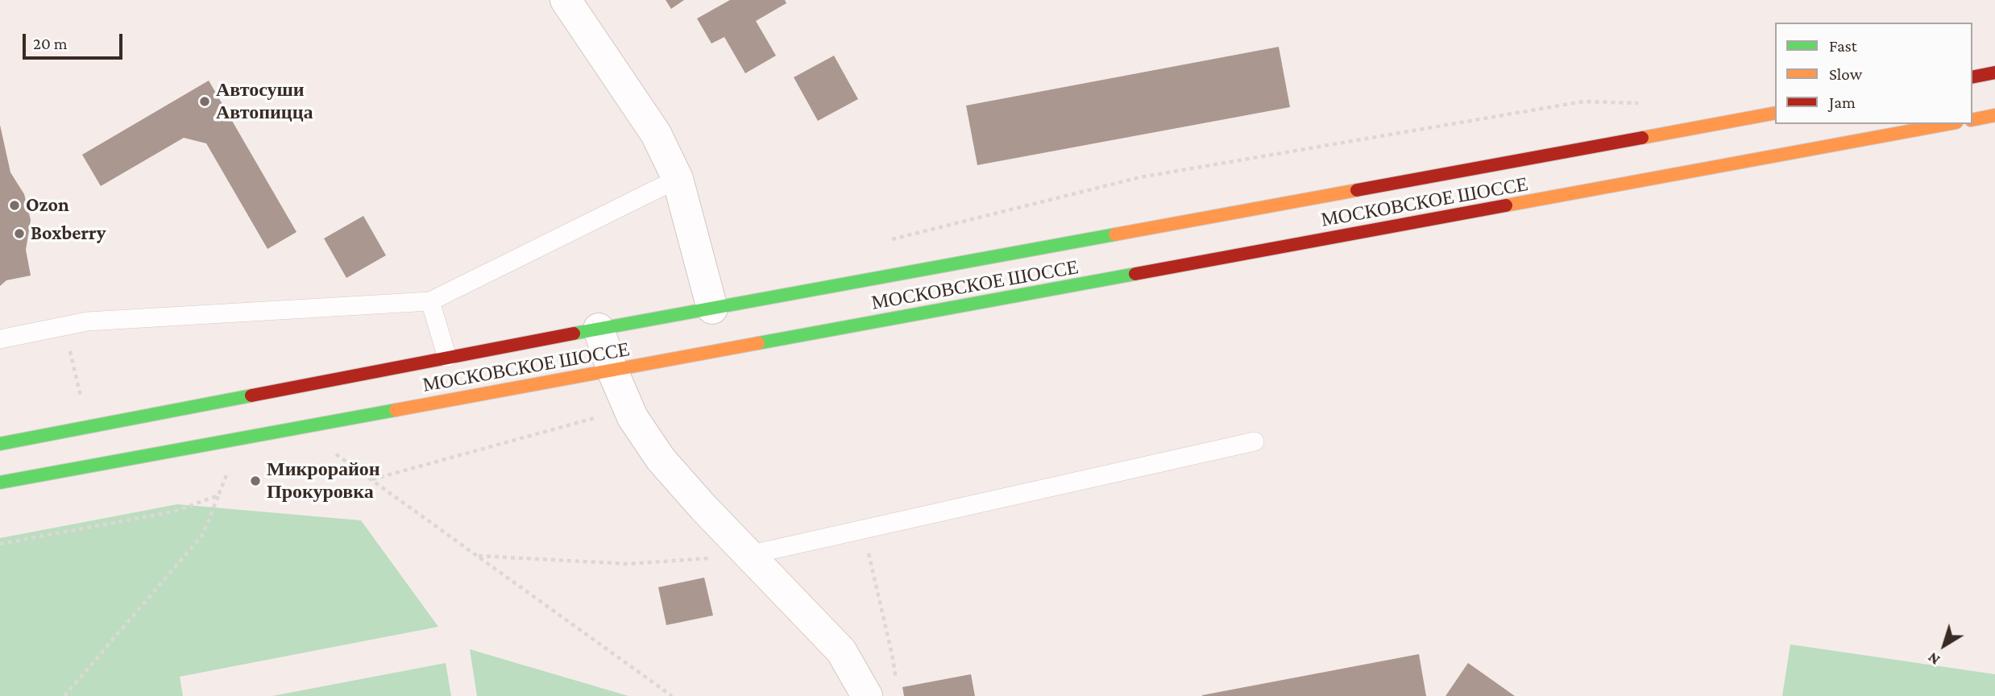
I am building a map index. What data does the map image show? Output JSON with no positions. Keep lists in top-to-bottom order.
{
  "streets": {
    "main road": ["МОСКОВСКОЕ ШОССЕ"]
  },
  "places": [
    "Автосуши Автопицца",
    "Ozon",
    "Boxberry",
    "Микрорайон Прокуровка"
  ],
  "legend": ["Fast", "Slow", "Jam"],
  "scale_bar": "20 m",
  "north": "bottom left"
}
